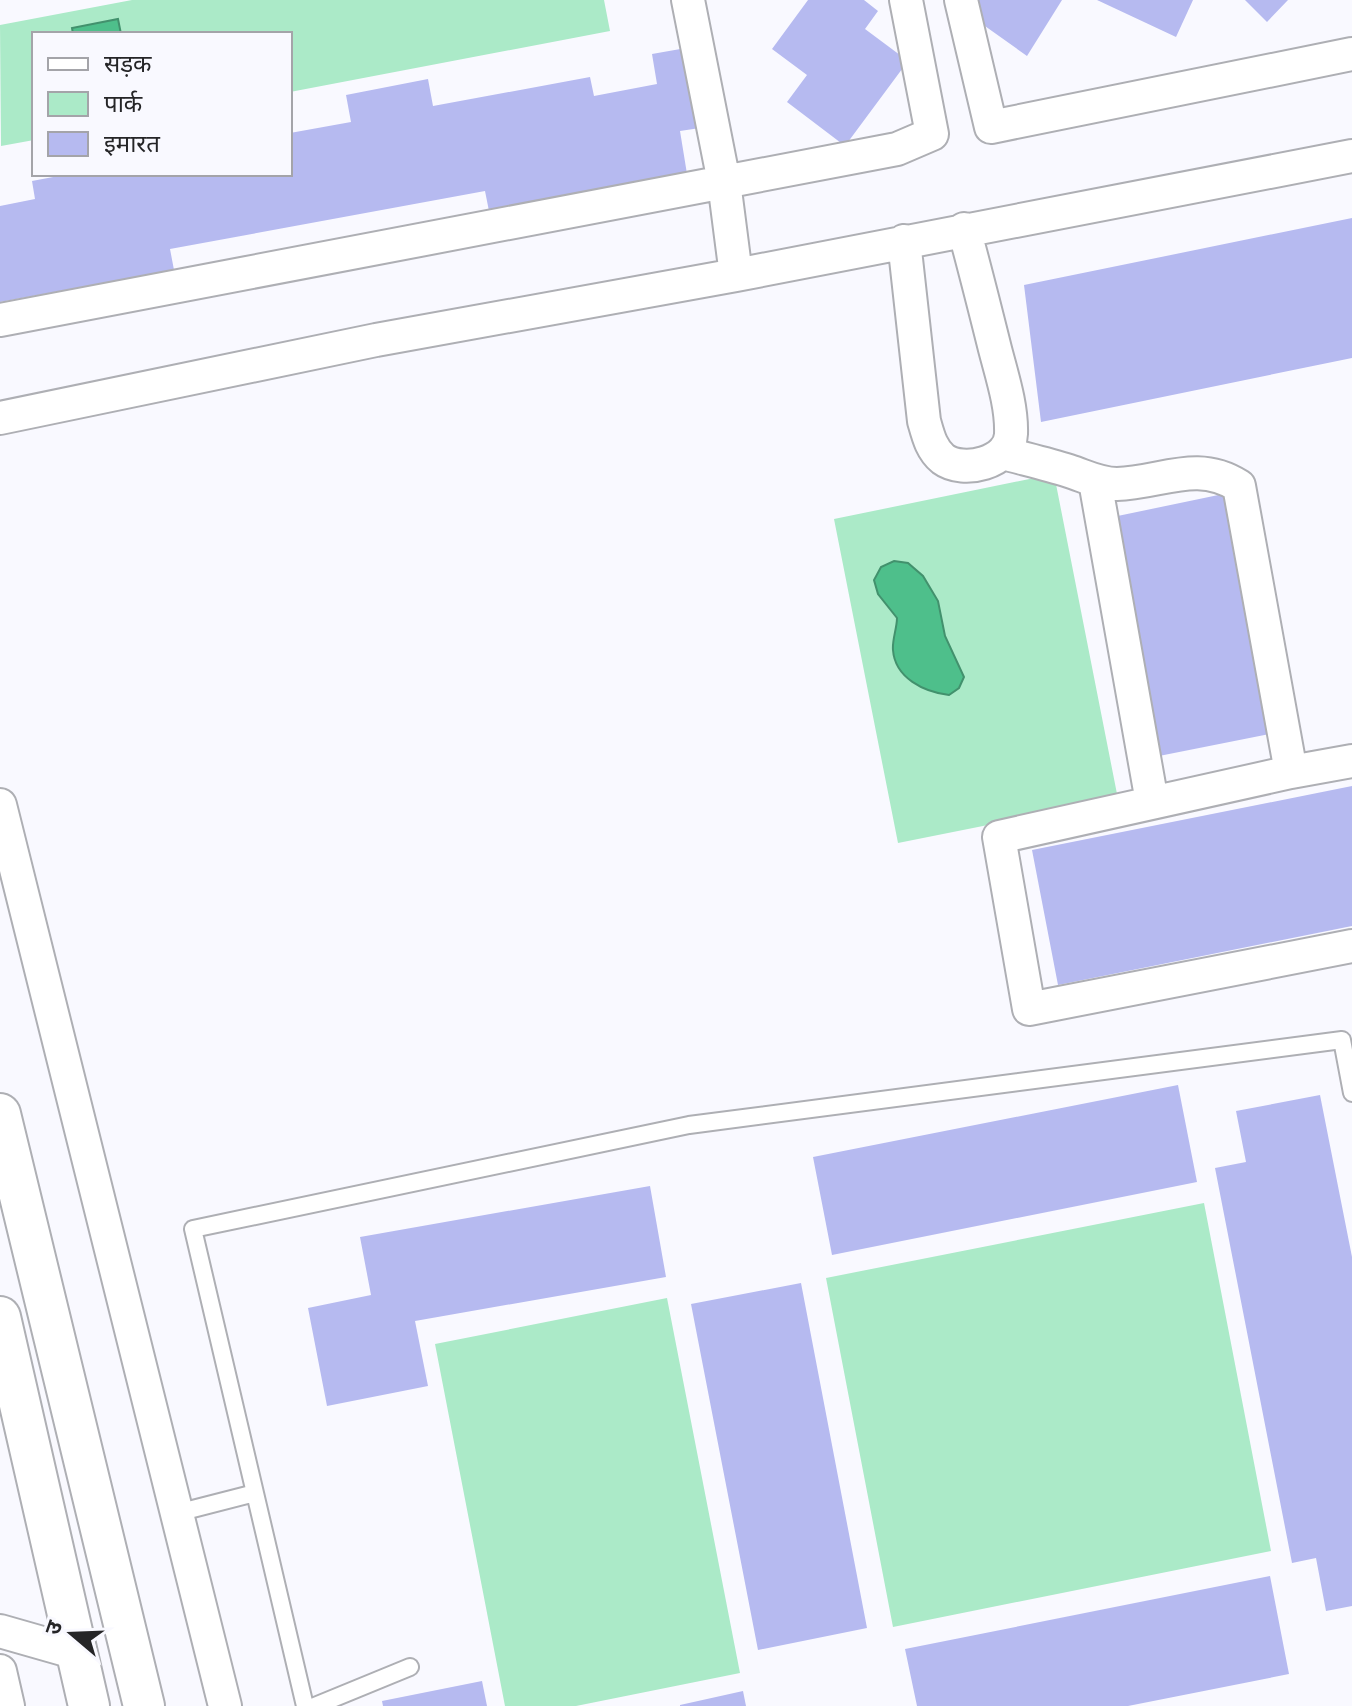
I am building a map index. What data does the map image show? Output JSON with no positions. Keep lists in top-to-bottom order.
{
  "legend": ["सड़क", "पार्क", "इमारत"],
  "north": "left"
}
